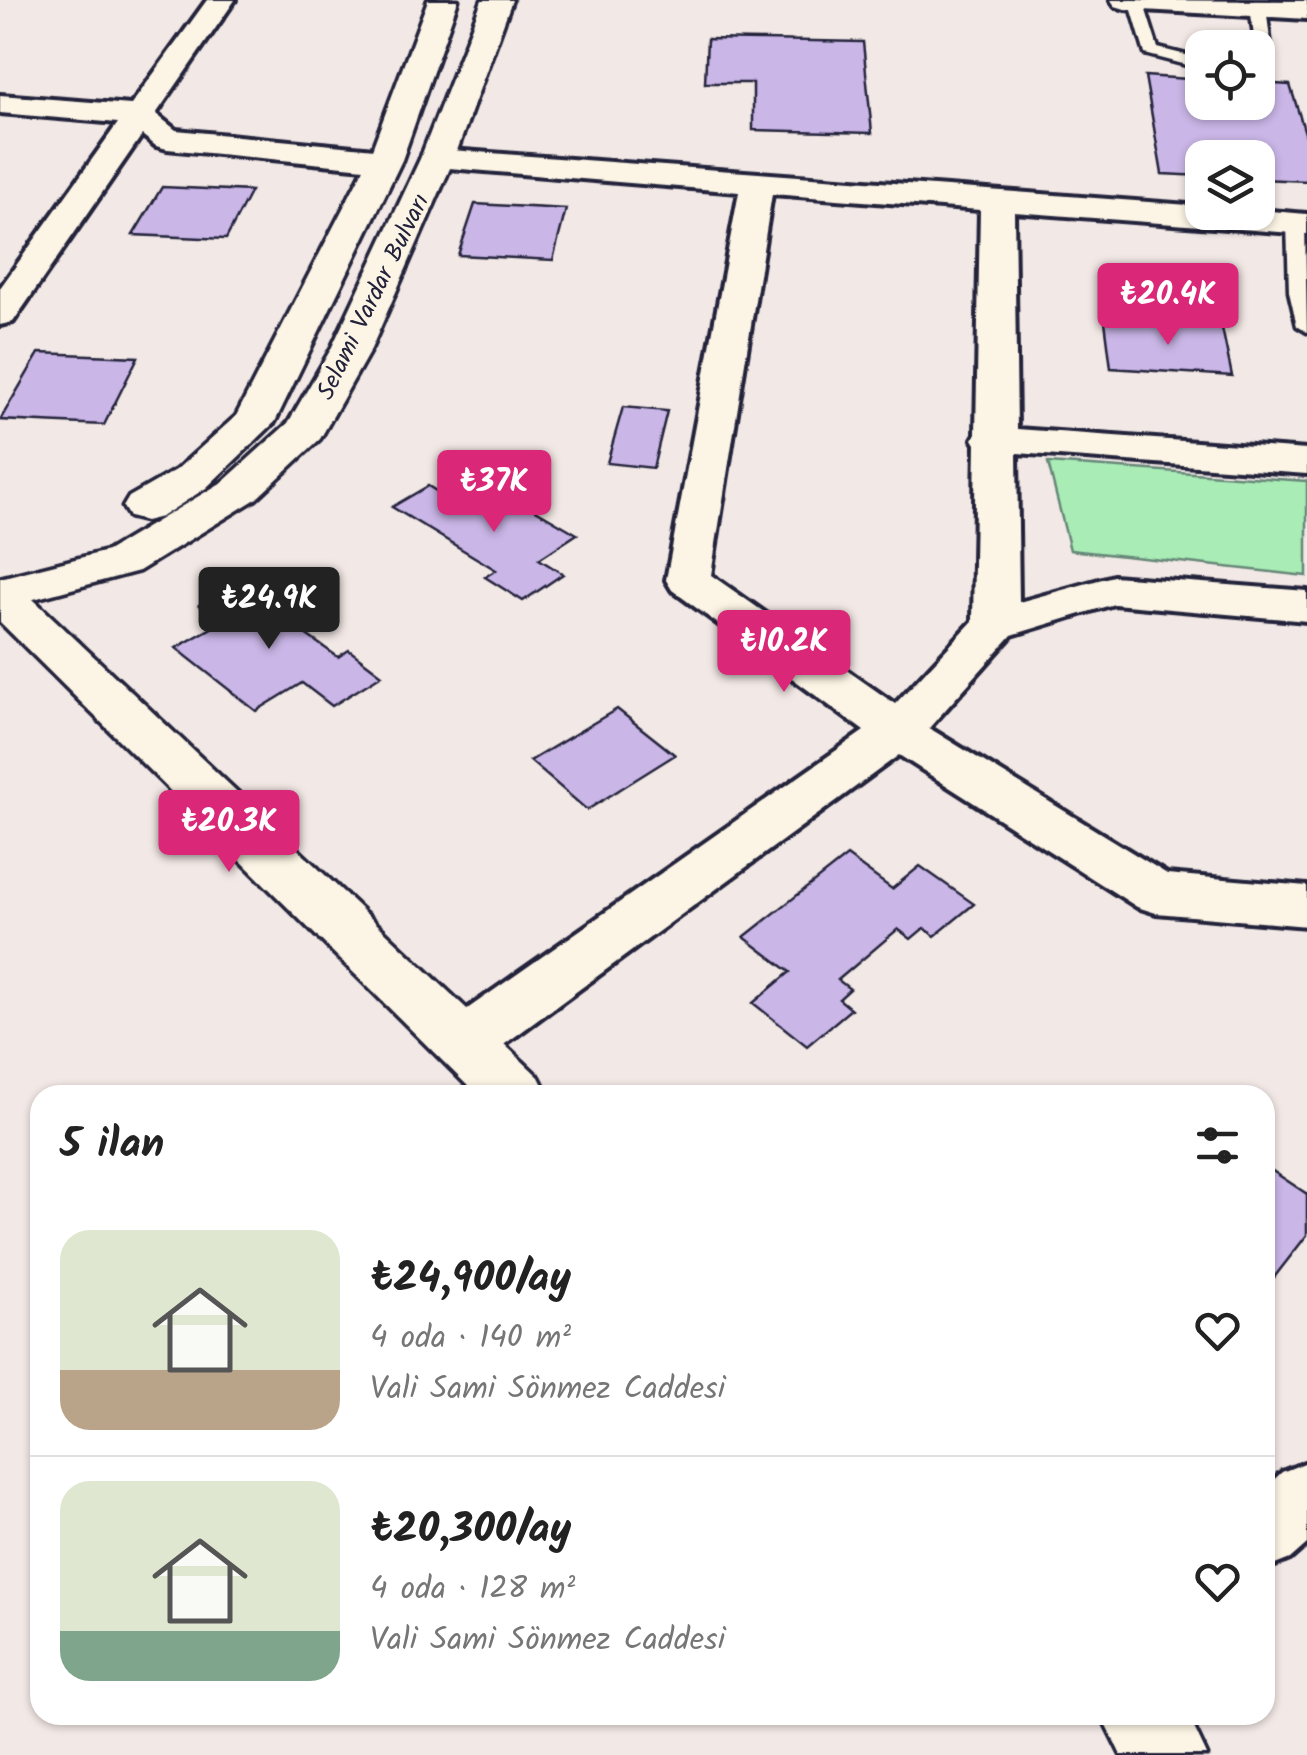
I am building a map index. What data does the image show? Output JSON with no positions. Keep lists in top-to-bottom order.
{
  "streets": {
    "street": ["Selami Vardar Bulvarı"]
  },
  "page": {
    "price": [
      "₺20.4K",
      "₺37K",
      "₺24.9K",
      "₺10.2K",
      "₺20.3K"
    ],
    "heading": "5 ilan",
    "list": [
      {
        "name": "₺24,900/ay",
        "note": "4 oda · 140 m² · Vali Sami Sönmez Caddesi"
      },
      {
        "name": "₺20,300/ay",
        "note": "4 oda · 128 m² · Vali Sami Sönmez Caddesi"
      }
    ]
  }
}
